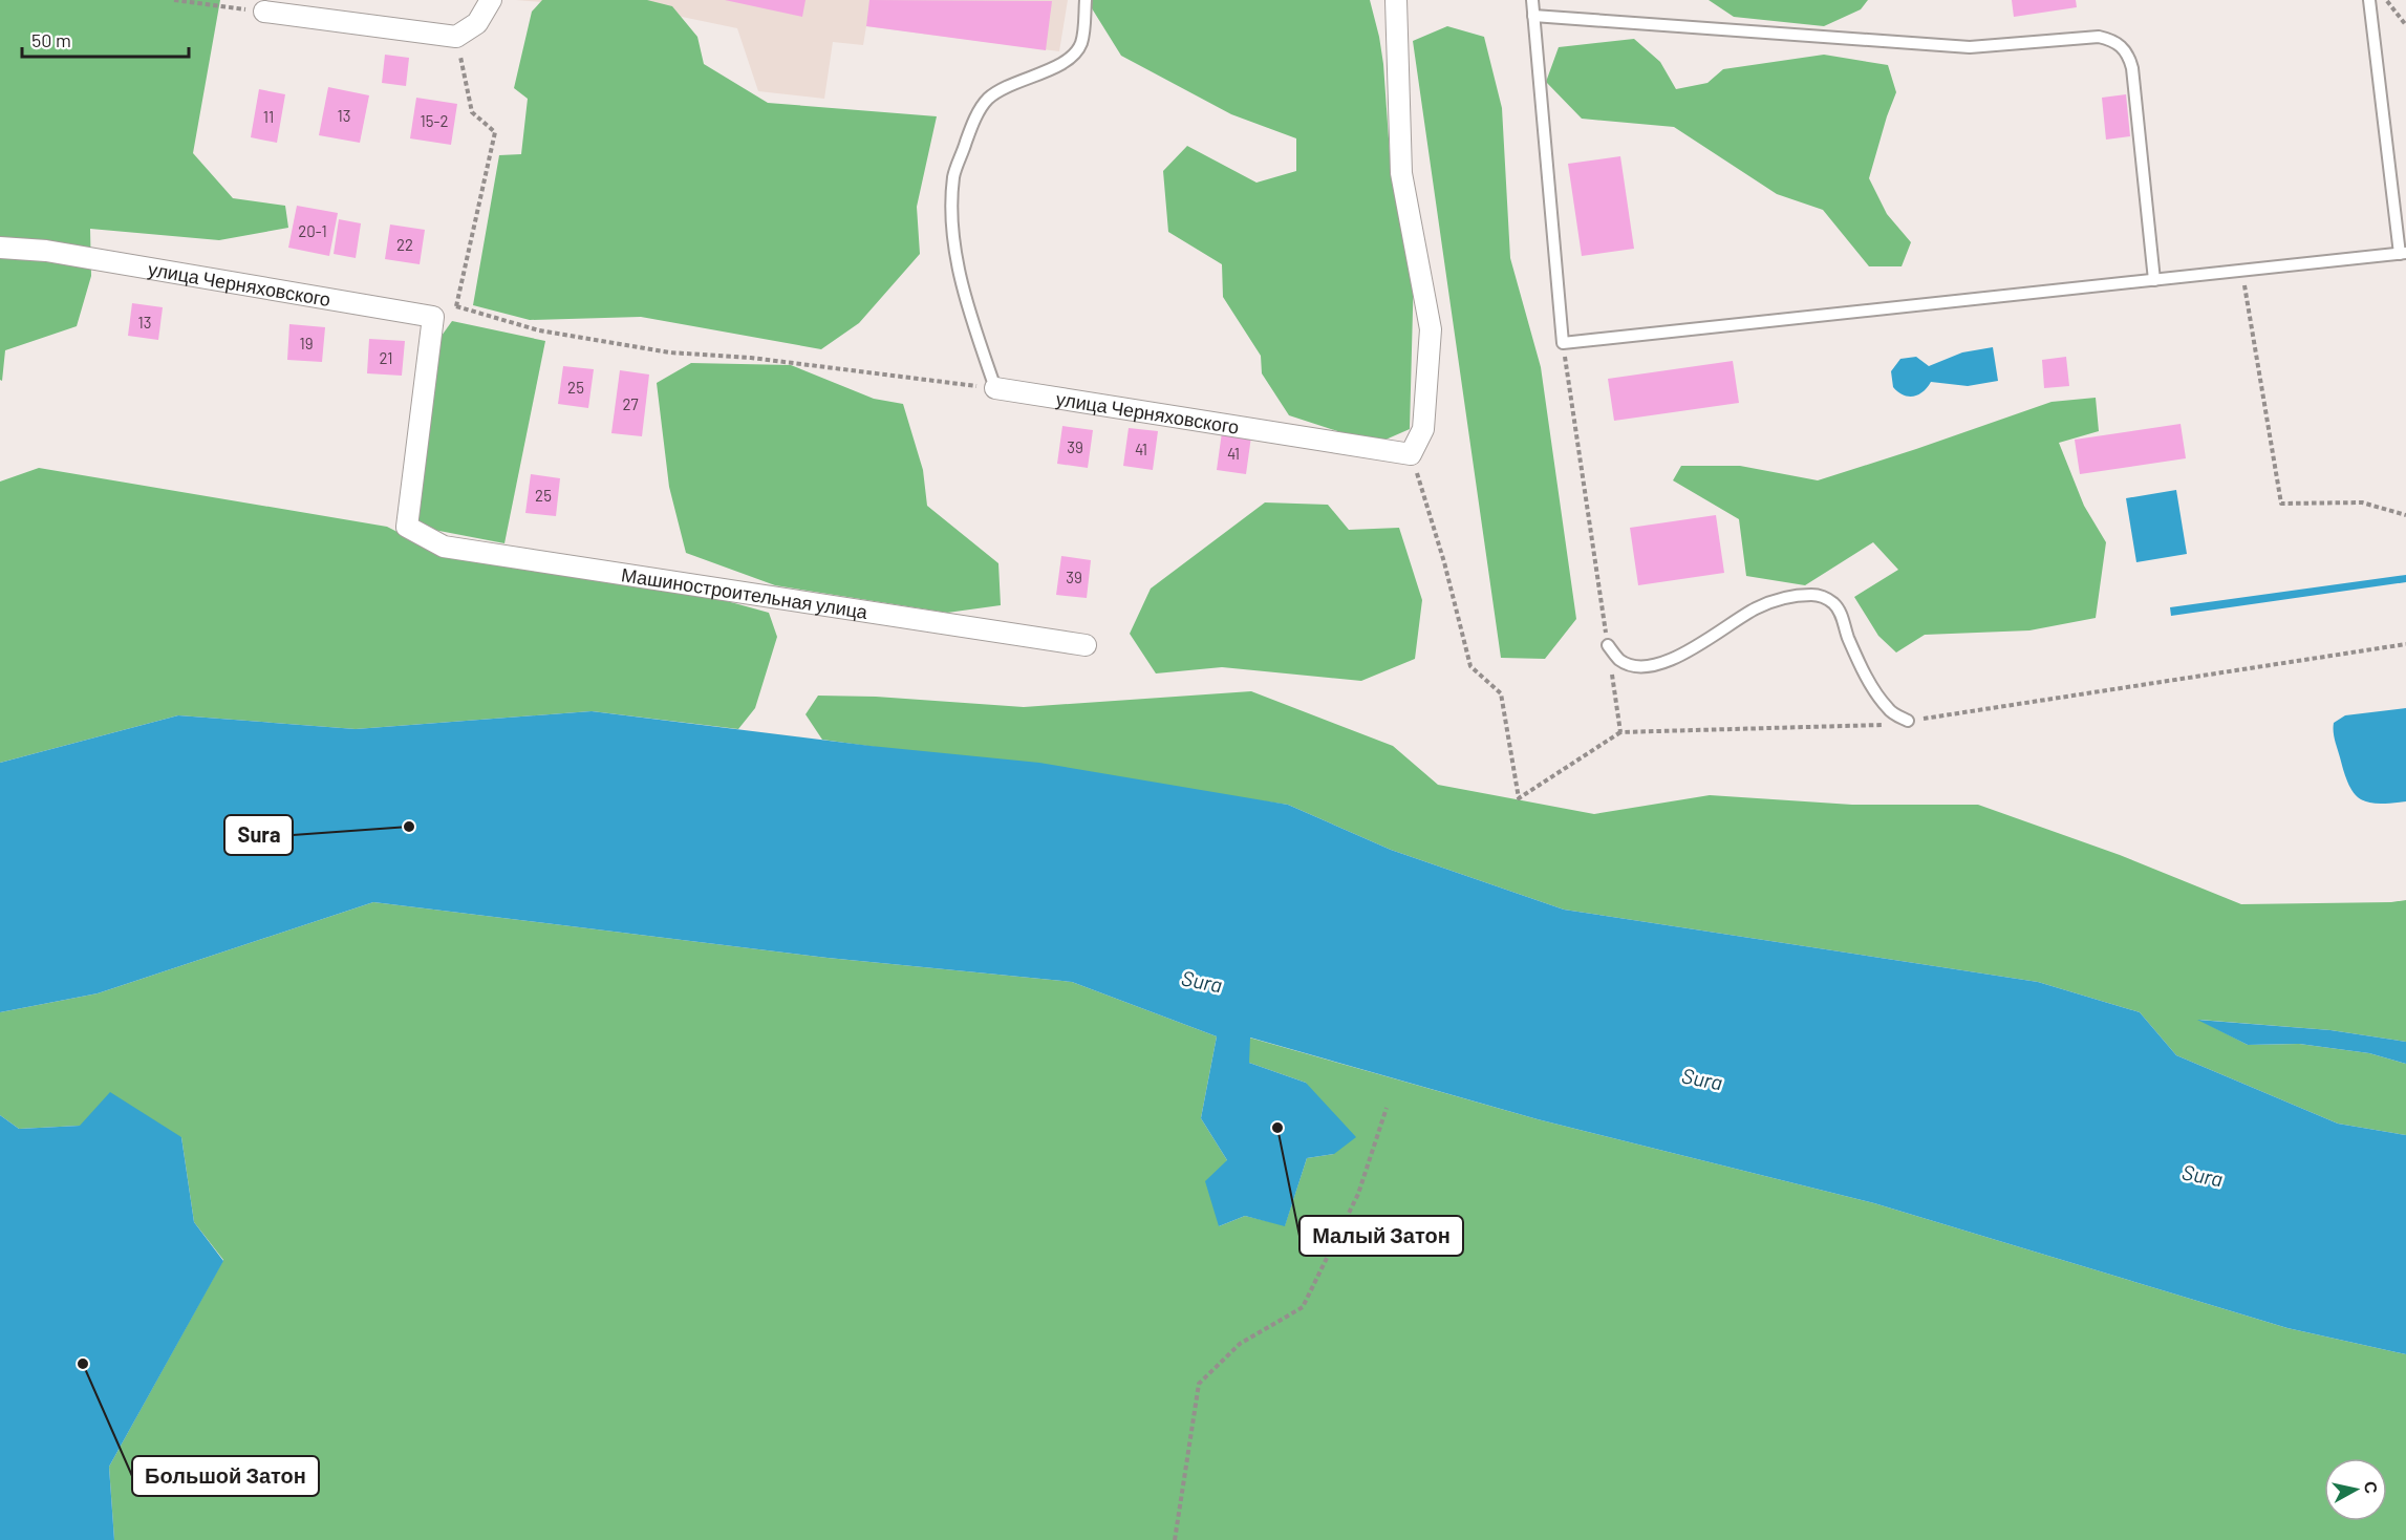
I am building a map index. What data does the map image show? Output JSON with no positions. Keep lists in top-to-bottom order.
{
  "streets": {
    "street": ["улица Черняховского", "Машиностроительная улица"]
  },
  "crossings": [
    ["улица Черняховского", "Машиностроительная улица"]
  ],
  "water": ["Sura"],
  "places": ["Sura", "Малый Затон", "Большой Затон"],
  "house_numbers": [
    "13",
    "11",
    "15-2",
    "20-1",
    "22",
    "13",
    "19",
    "21",
    "25",
    "27",
    "39",
    "41",
    "41",
    "25",
    "39"
  ],
  "scale_bar": "50 m",
  "north": "right"
}
